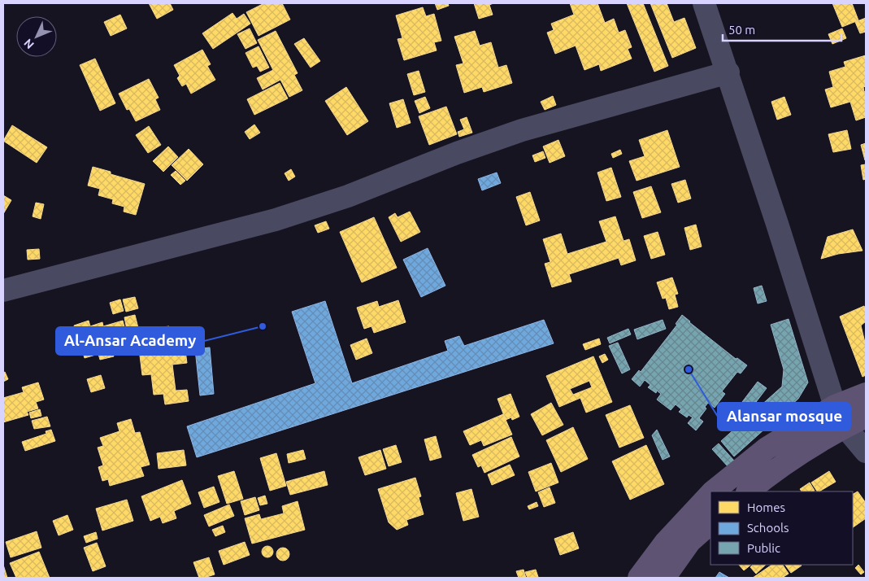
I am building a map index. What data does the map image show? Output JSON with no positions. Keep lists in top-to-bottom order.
{
  "places": ["Al-Ansar Academy", "Alansar mosque"],
  "legend": ["Homes", "Schools", "Public"],
  "scale_bar": "50 m",
  "north": "bottom left"
}
